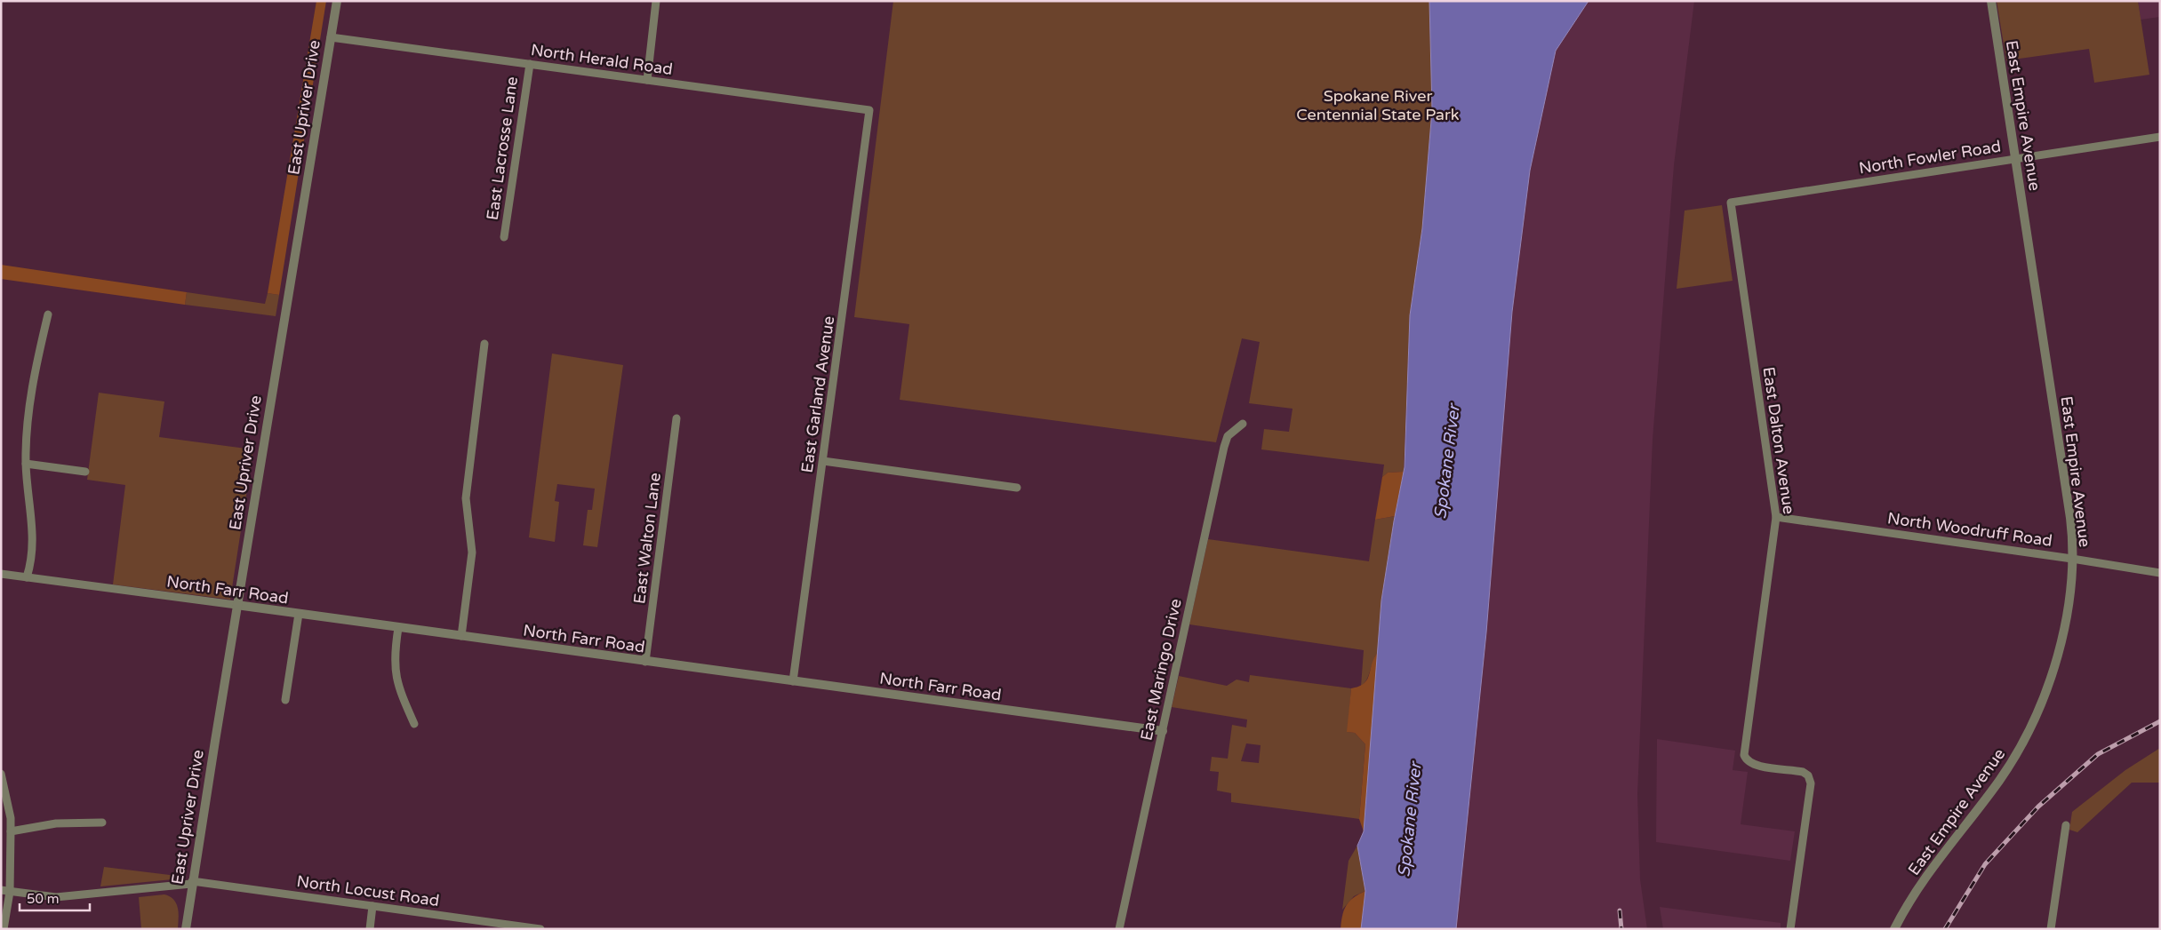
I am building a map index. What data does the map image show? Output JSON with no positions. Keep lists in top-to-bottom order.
{
  "streets": {
    "street": [
      "North Herald Road",
      "East Upriver Drive",
      "East Empire Avenue",
      "East Lacrosse Lane",
      "North Fowler Road",
      "East Garland Avenue",
      "East Dalton Avenue",
      "North Woodruff Road",
      "East Walton Lane",
      "North Farr Road",
      "East Maringo Drive",
      "North Locust Road"
    ]
  },
  "crossings": [
    ["North Herald Road", "East Upriver Drive"],
    ["North Herald Road", "East Lacrosse Lane"],
    ["North Herald Road", "East Garland Avenue"],
    ["East Upriver Drive", "North Farr Road"],
    ["East Upriver Drive", "North Locust Road"],
    ["East Empire Avenue", "North Fowler Road"],
    ["East Empire Avenue", "North Woodruff Road"],
    ["North Fowler Road", "East Dalton Avenue"],
    ["East Garland Avenue", "North Farr Road"],
    ["East Dalton Avenue", "North Woodruff Road"],
    ["East Walton Lane", "North Farr Road"],
    ["North Farr Road", "East Maringo Drive"]
  ],
  "water": ["Spokane River"],
  "parks": ["Spokane River Centennial State Park"],
  "scale_bar": "50 m"
}
